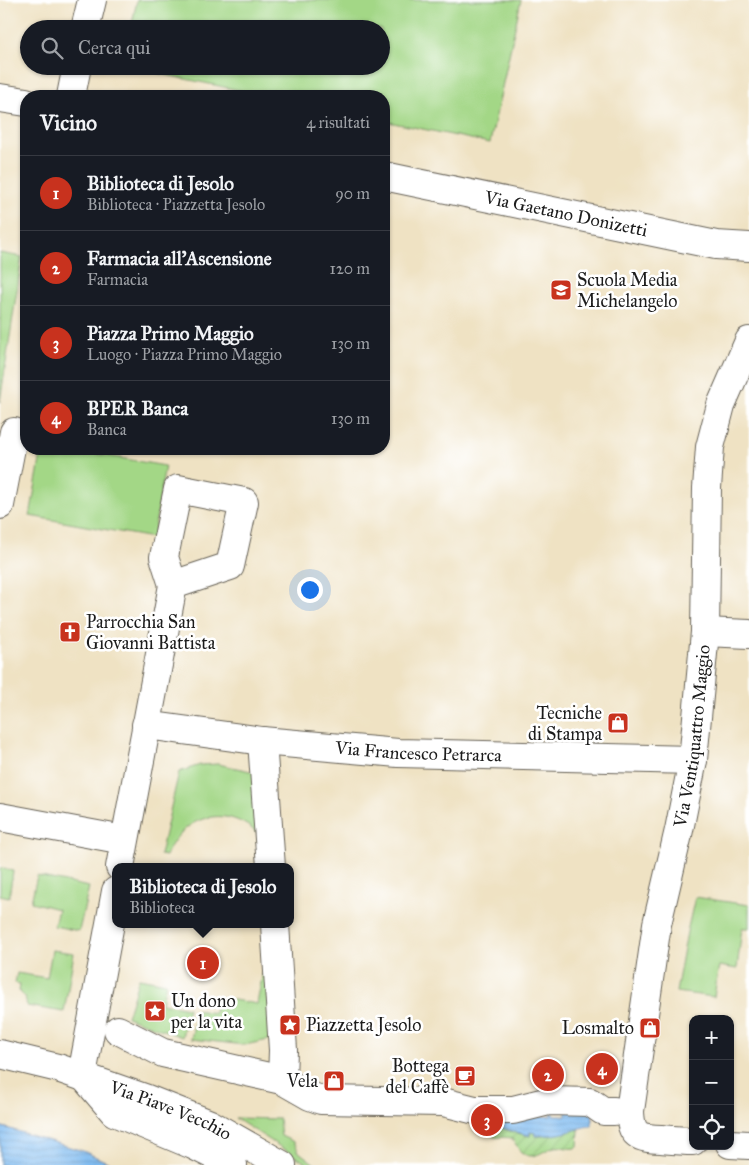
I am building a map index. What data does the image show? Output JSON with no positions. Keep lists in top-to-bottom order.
{
  "streets": {
    "street": [
      "Via Gaetano Donizetti",
      "Via Ventiquattro Maggio",
      "Via Francesco Petrarca",
      "Via Piave Vecchio"
    ]
  },
  "crossings": [
    ["Via Ventiquattro Maggio", "Via Francesco Petrarca"]
  ],
  "places": {
    "school or university": ["Scuola Media Michelangelo"],
    "church": ["Parrocchia San Giovanni Battista"],
    "shop": ["Tecniche di Stampa", "Losmalto", "Vela"],
    "place": ["Un dono per la vita", "Piazzetta Jesolo"],
    "cafe": ["Bottega del Caffè"]
  },
  "page": {
    "search": "Cerca qui",
    "heading": ["Vicino", "4 risultati"],
    "list": [
      {
        "mark": "1",
        "name": "Biblioteca di Jesolo",
        "note": "Biblioteca · Piazzetta Jesolo",
        "value": "90 m"
      },
      {
        "mark": "2",
        "name": "Farmacia all'Ascensione",
        "note": "Farmacia",
        "value": "120 m"
      },
      {
        "mark": "3",
        "name": "Piazza Primo Maggio",
        "note": "Luogo · Piazza Primo Maggio",
        "value": "130 m"
      },
      {
        "mark": "4",
        "name": "BPER Banca",
        "note": "Banca",
        "value": "130 m"
      }
    ],
    "popup": ["Biblioteca di Jesolo", "Biblioteca"],
    "pins": [
      "1",
      "4",
      "2",
      "3"
    ],
    "map_buttons": ["+", "−"]
  }
}
